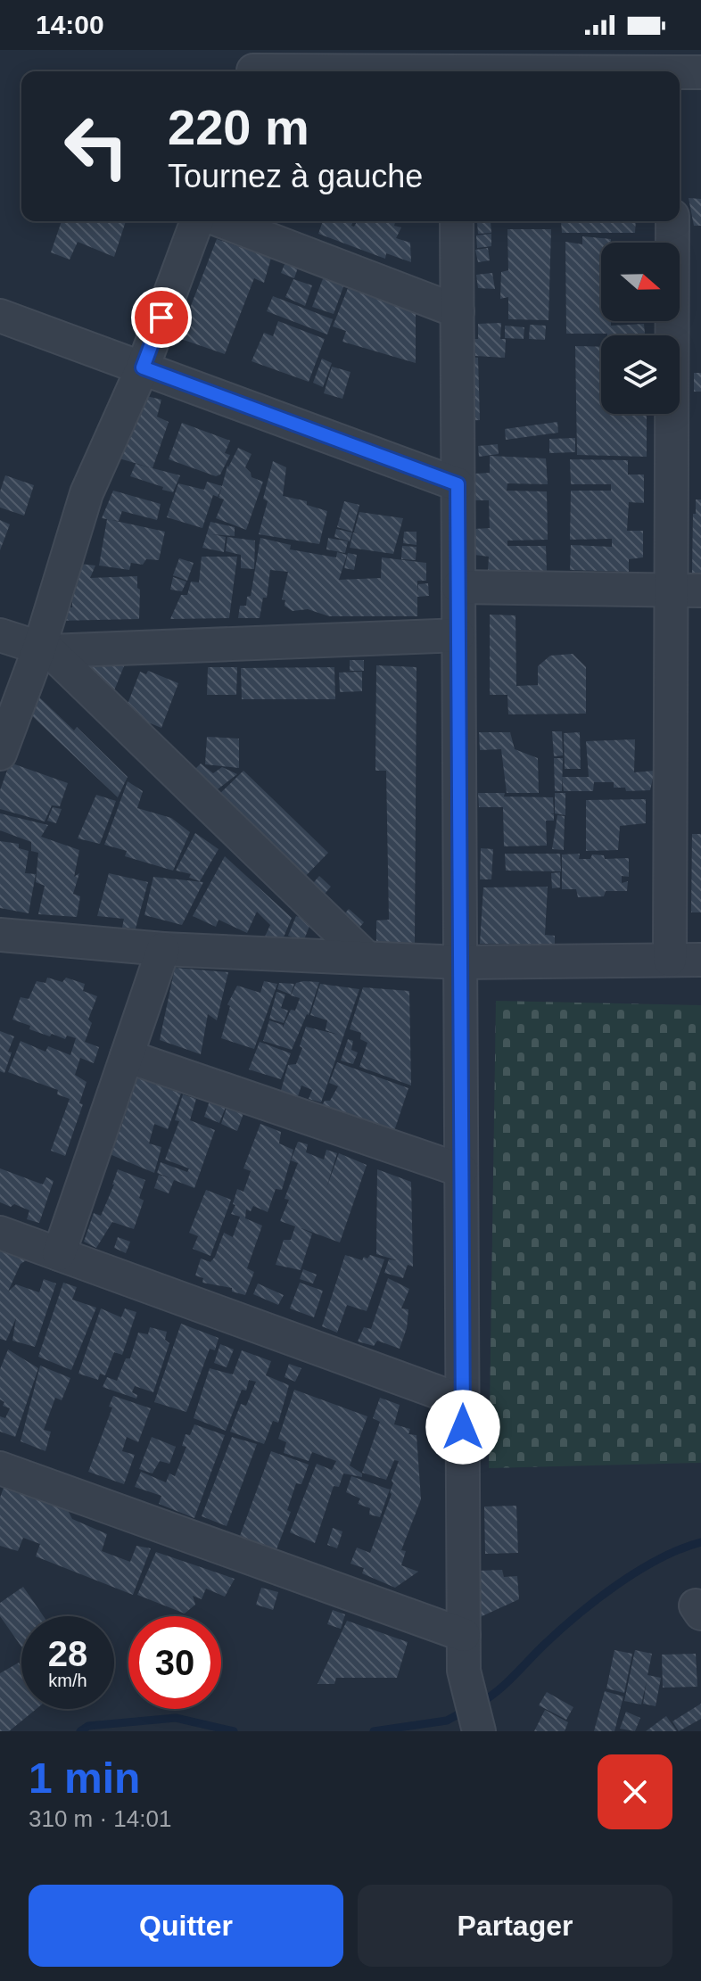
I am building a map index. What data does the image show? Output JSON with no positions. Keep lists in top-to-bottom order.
{
  "north": "right",
  "page": {
    "status": "14:00",
    "turn": ["220 m", "Tournez à gauche"],
    "speed": "28 km/h",
    "limit": "30",
    "heading": ["1 min", "310 m · 14:01"],
    "buttons": ["Quitter", "Partager"]
  }
}
